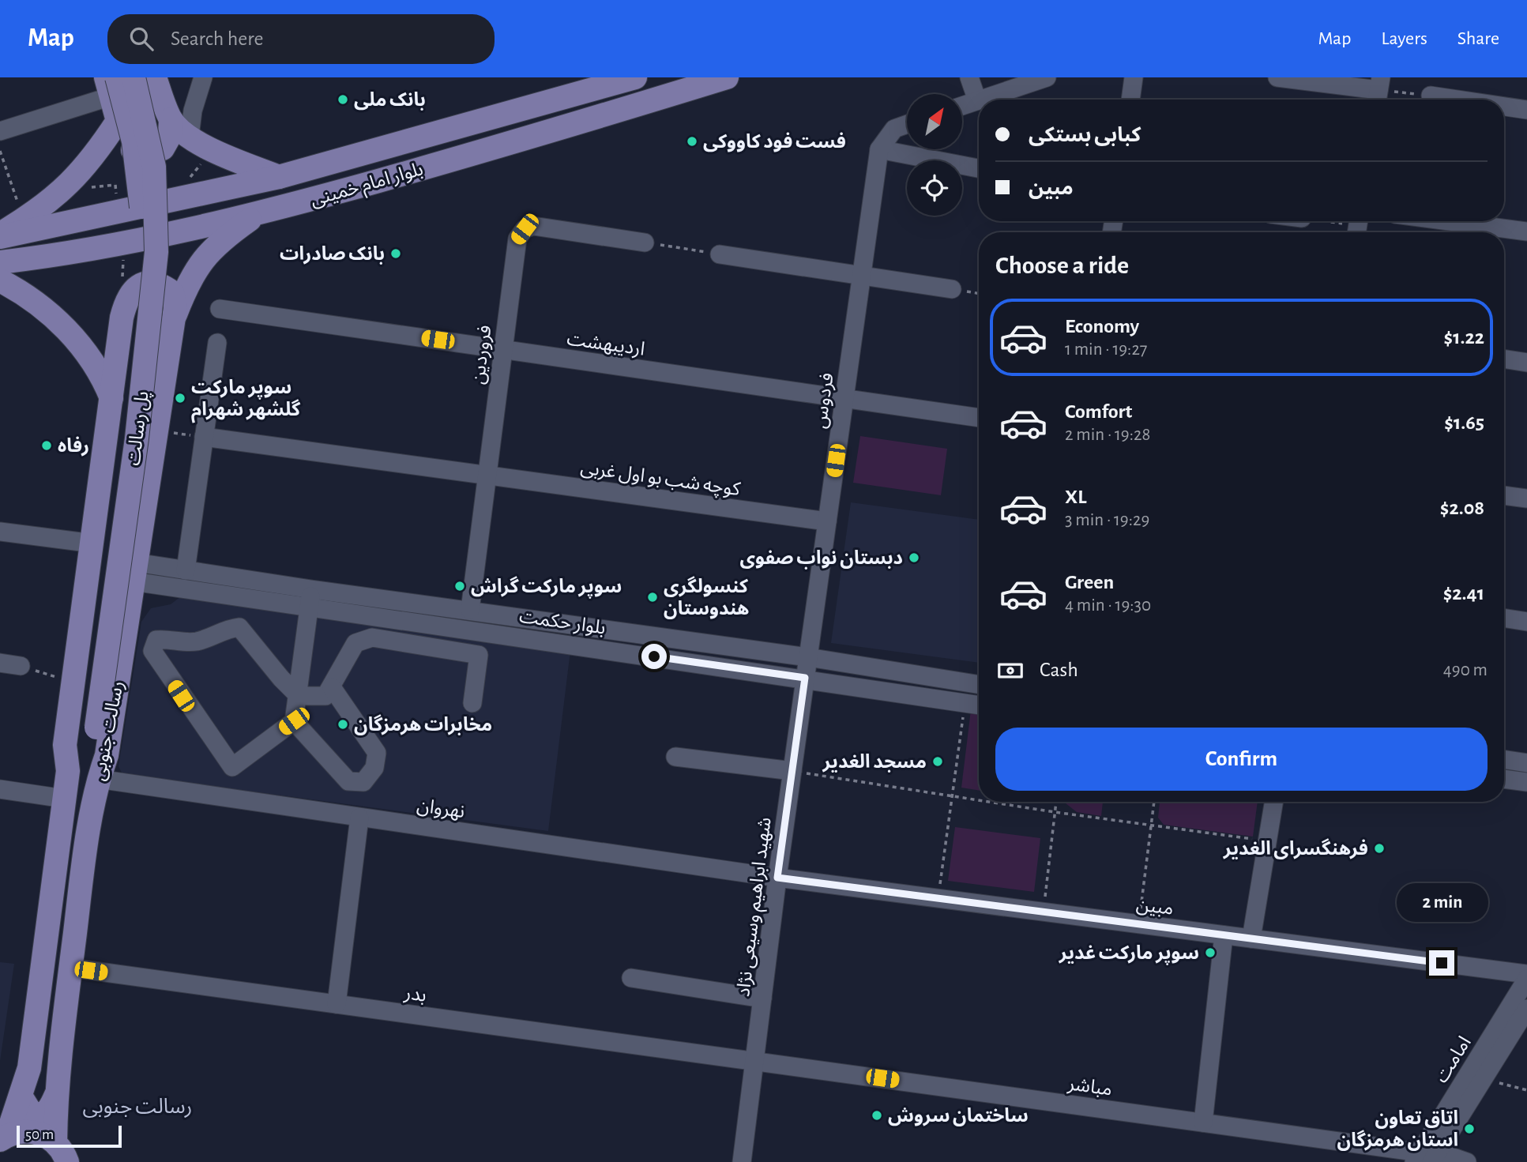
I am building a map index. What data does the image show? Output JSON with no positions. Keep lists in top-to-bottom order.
{
  "streets": {
    "main road": ["بلوار امام خمینی", "پل رسالت", "رسالت جنوبی"],
    "street": [
      "اردیبهشت",
      "فروردین",
      "فردوس",
      "کوچه شب بو اول غربی",
      "بلوار حکمت",
      "نهروان",
      "مبین",
      "شهید ابراهیم وسیعی نژاد",
      "بدر",
      "امامت",
      "مباشر"
    ]
  },
  "crossings": [
    ["اردیبهشت", "فروردین"],
    ["اردیبهشت", "فردوس"],
    ["فروردین", "کوچه شب بو اول غربی"],
    ["فروردین", "بلوار حکمت"],
    ["فردوس", "کوچه شب بو اول غربی"],
    ["فردوس", "بلوار حکمت"],
    ["فردوس", "شهید ابراهیم وسیعی نژاد"],
    ["پل رسالت", "رسالت جنوبی"],
    ["پل رسالت", "نهروان"],
    ["بلوار حکمت", "رسالت جنوبی"],
    ["بلوار حکمت", "شهید ابراهیم وسیعی نژاد"],
    ["رسالت جنوبی", "نهروان"],
    ["رسالت جنوبی", "بدر"],
    ["نهروان", "مبین"],
    ["نهروان", "شهید ابراهیم وسیعی نژاد"],
    ["مبین", "شهید ابراهیم وسیعی نژاد"],
    ["شهید ابراهیم وسیعی نژاد", "بدر"],
    ["شهید ابراهیم وسیعی نژاد", "مباشر"],
    ["بدر", "مباشر"],
    ["امامت", "مباشر"]
  ],
  "districts": ["رسالت جنوبی"],
  "places": [
    "بانک ملی",
    "فست فود کاووکی",
    "بانک صادرات",
    "سوپر مارکت گلشهر شهرام",
    "رفاه",
    "دبستان نواب صفوی",
    "سوپر مارکت گراش",
    "کنسولگری هندوستان",
    "مخابرات هرمزگان",
    "مسجد الغدیر",
    "فرهنگسرای الغدیر",
    "سوپر مارکت غدیر",
    "ساختمان سروش",
    "اتاق تعاون استان هرمزگان"
  ],
  "scale_bar": "50 m",
  "north": "top right",
  "page": {
    "header": "Map",
    "search": "Search here",
    "nav": ["Map", "Layers", "Share"],
    "banner": ["کبابی بستکی", "مبین"],
    "heading": "Choose a ride",
    "list": [
      {
        "name": "Economy",
        "note": "1 min · 19:27",
        "value": "$1.22"
      },
      {
        "name": "Comfort",
        "note": "2 min · 19:28",
        "value": "$1.65"
      },
      {
        "name": "XL",
        "note": "3 min · 19:29",
        "value": "$2.08"
      },
      {
        "name": "Green",
        "note": "4 min · 19:30",
        "value": "$2.41"
      }
    ],
    "pay": ["Cash", "490 m"],
    "buttons": "Confirm",
    "bubble": "2 min",
    "scale": "50 m"
  }
}
